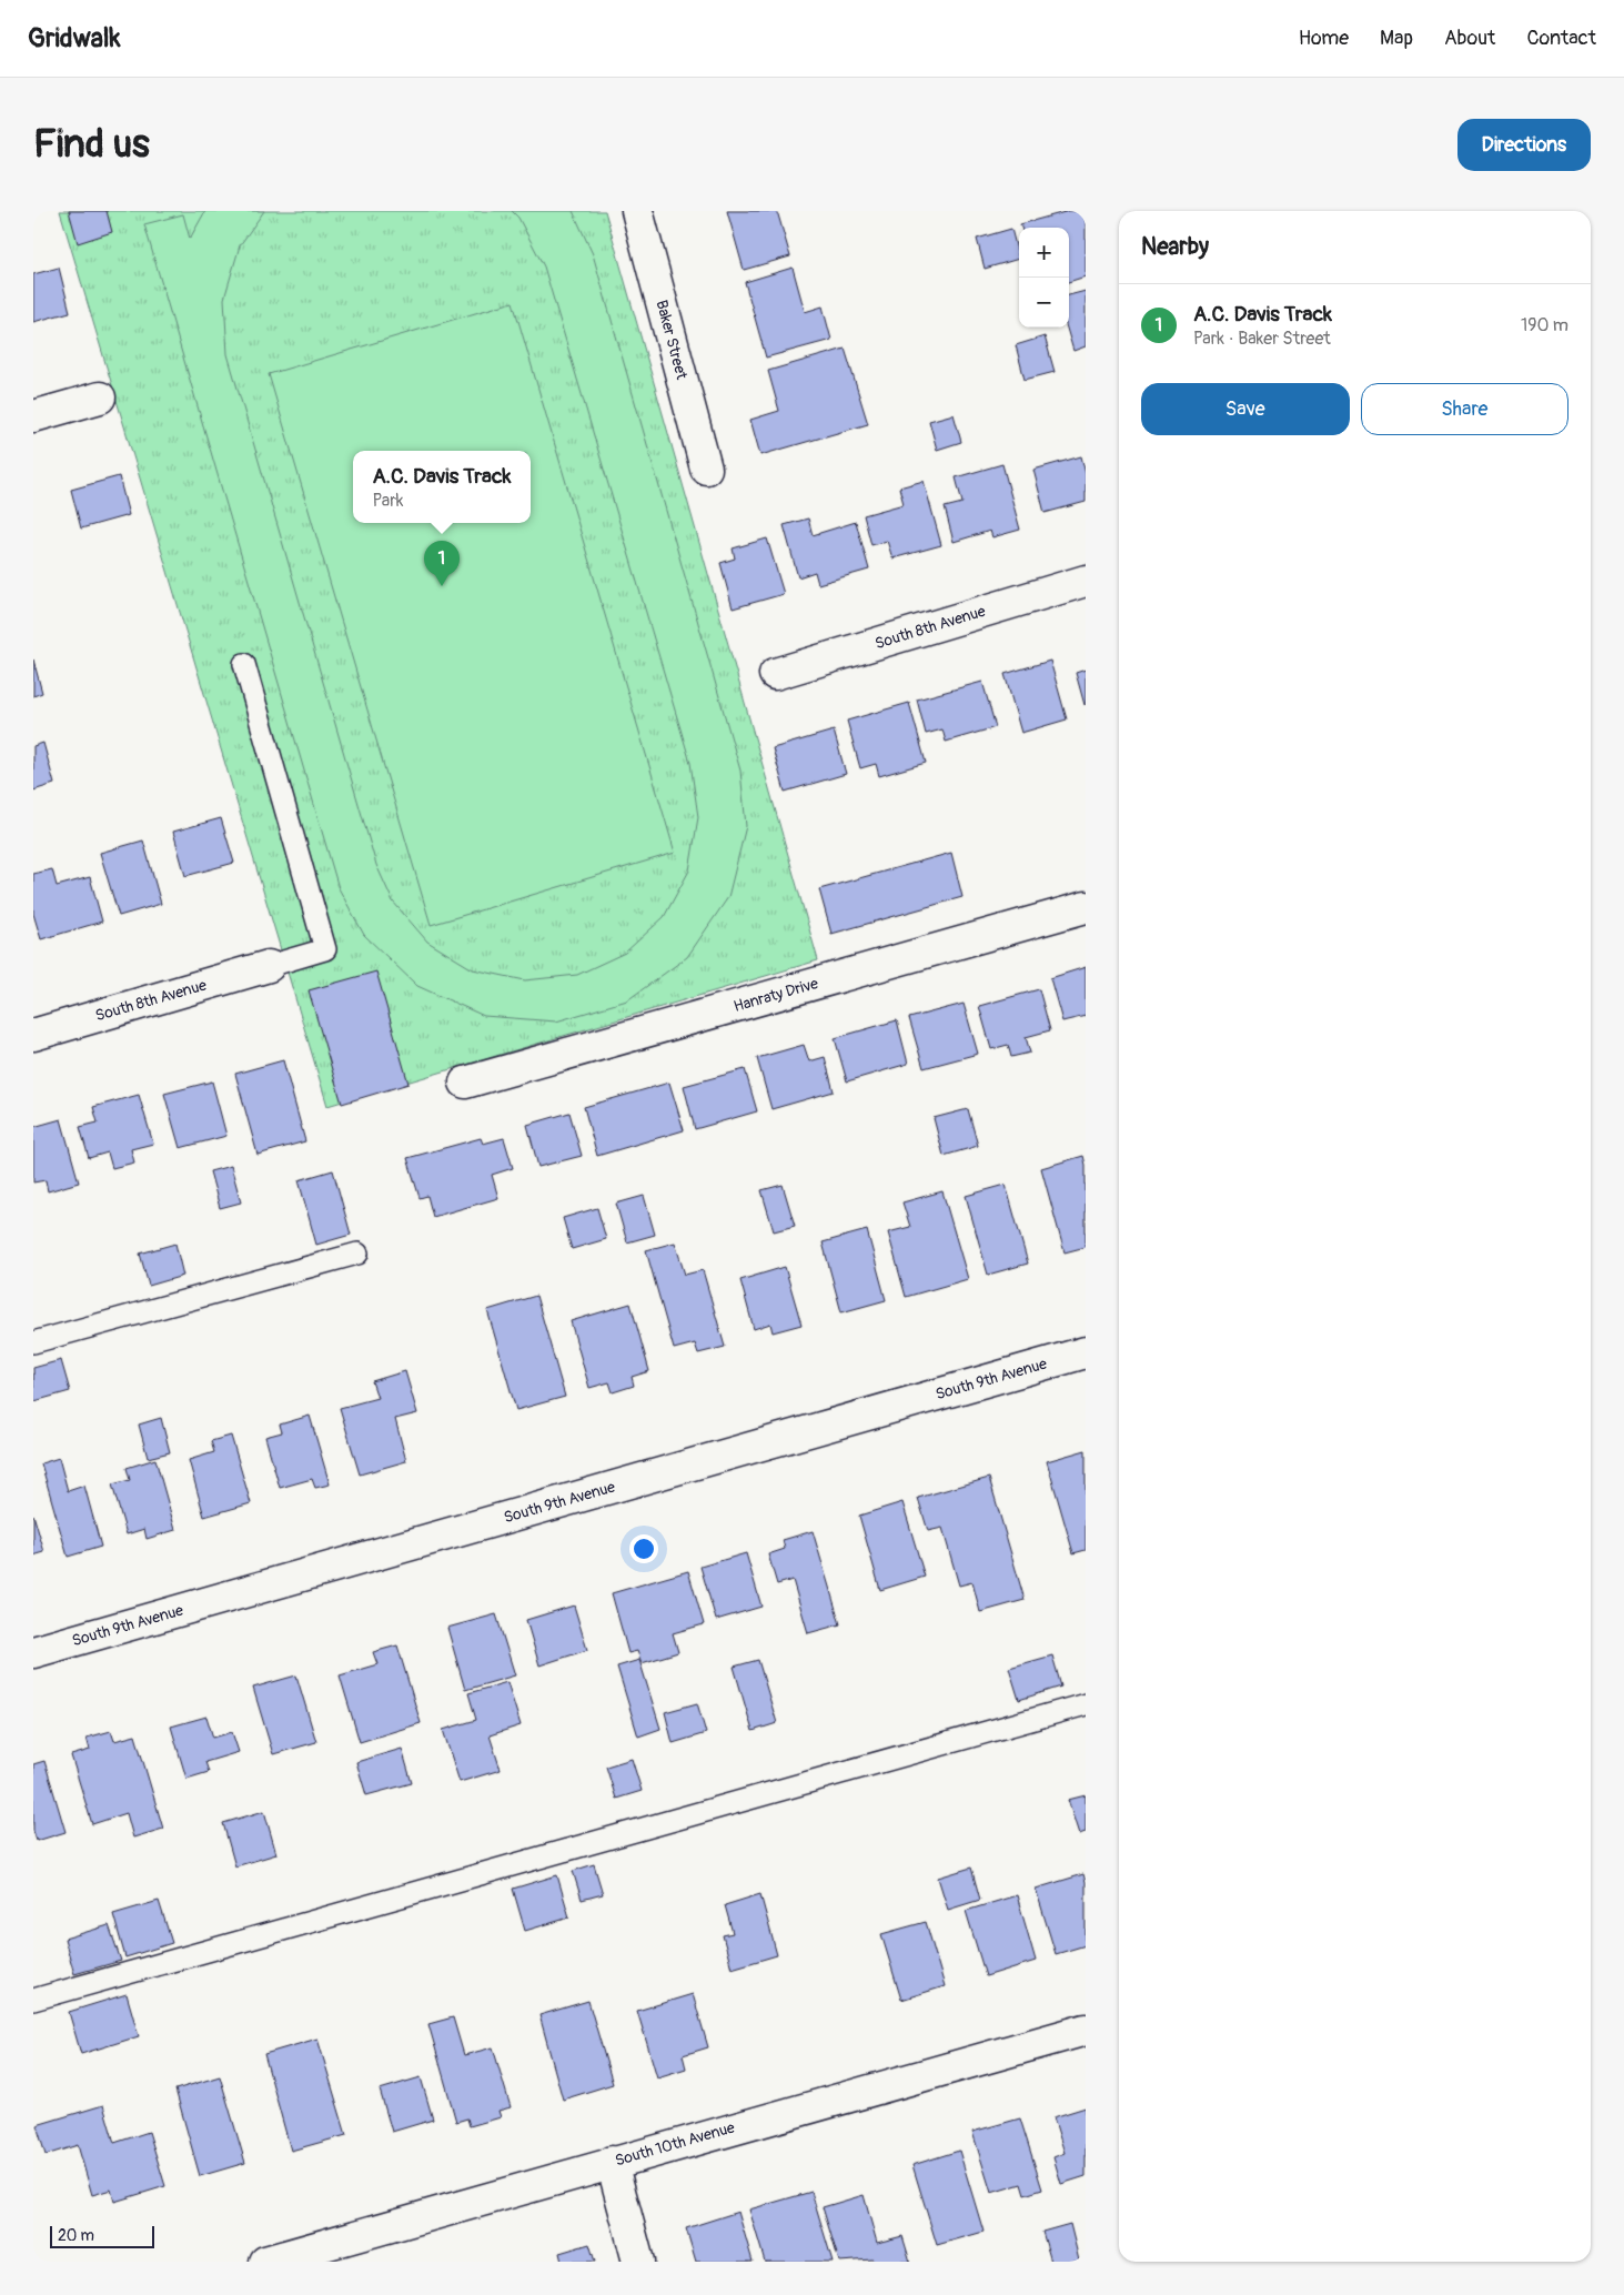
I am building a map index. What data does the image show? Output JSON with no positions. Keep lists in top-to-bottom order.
{
  "streets": {
    "street": [
      "Baker Street",
      "South 8th Avenue",
      "Hanraty Drive",
      "South 9th Avenue",
      "South 10th Avenue"
    ]
  },
  "scale_bar": "20 m",
  "page": {
    "header": "Gridwalk",
    "nav": [
      "Home",
      "Map",
      "About",
      "Contact"
    ],
    "buttons": [
      "Directions",
      ["Save", "Share"]
    ],
    "title": "Find us",
    "heading": "Nearby",
    "map_buttons": ["+", "−"],
    "list": [
      {
        "mark": "1",
        "name": "A.C. Davis Track",
        "note": "Park · Baker Street",
        "value": "190 m"
      }
    ],
    "popup": ["A.C. Davis Track", "Park"],
    "pins": "1",
    "scale": "20 m"
  }
}
